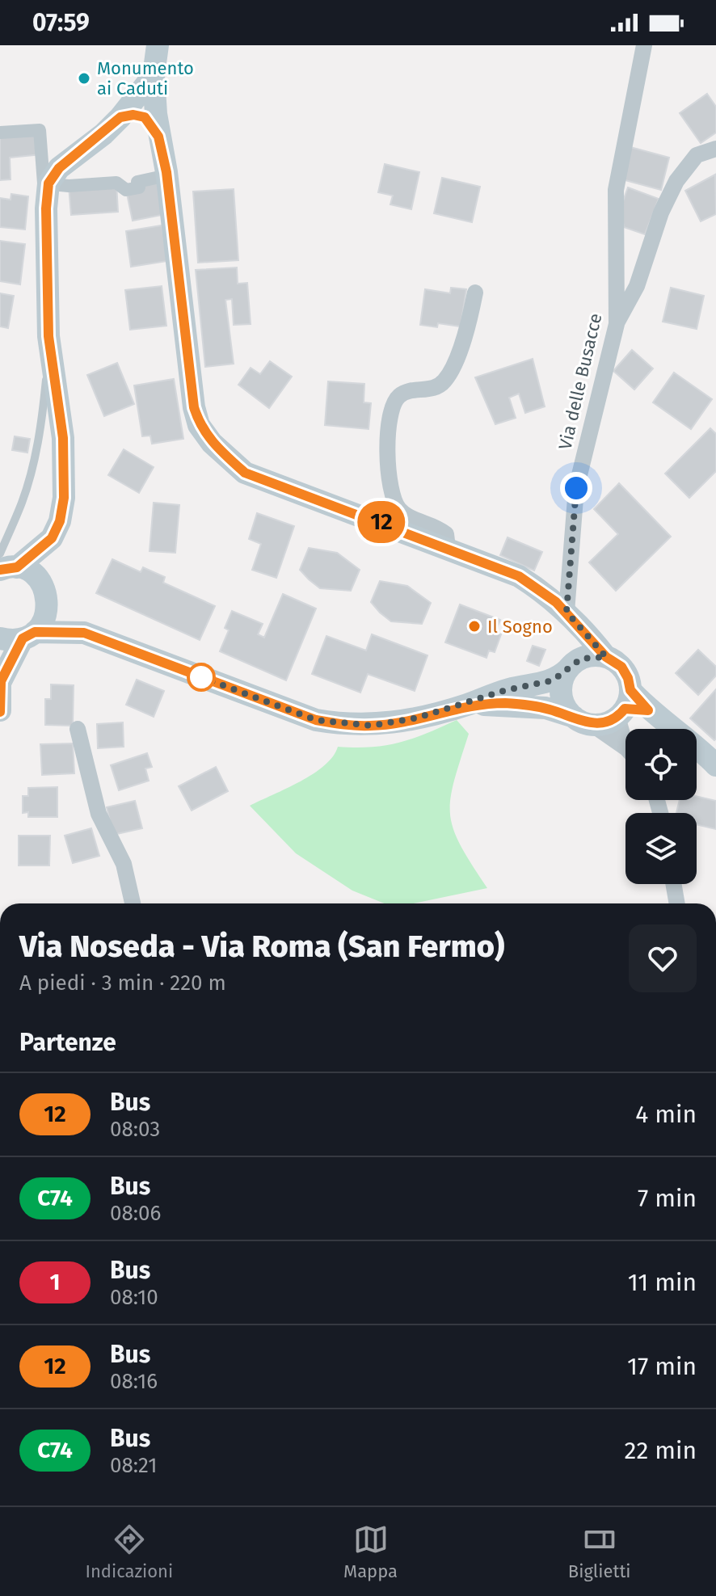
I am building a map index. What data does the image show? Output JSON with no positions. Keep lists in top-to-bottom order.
{
  "streets": {
    "street": ["Via delle Busacce"]
  },
  "places": ["Monumento ai Caduti", "Il Sogno"],
  "lines": ["bus line 12"],
  "page": {
    "status": "07:59",
    "on_map": "12",
    "heading": [
      ["Via Noseda - Via Roma (San Fermo)", "A piedi · 3 min · 220 m"],
      "Partenze"
    ],
    "list": [
      {
        "mark": "12",
        "name": "Bus",
        "note": "08:03",
        "value": "4 min"
      },
      {
        "mark": "C74",
        "name": "Bus",
        "note": "08:06",
        "value": "7 min"
      },
      {
        "mark": "1",
        "name": "Bus",
        "note": "08:10",
        "value": "11 min"
      },
      {
        "mark": "12",
        "name": "Bus",
        "note": "08:16",
        "value": "17 min"
      },
      {
        "mark": "C74",
        "name": "Bus",
        "note": "08:21",
        "value": "22 min"
      }
    ],
    "tabs": ["Indicazioni", "Mappa", "Biglietti"]
  }
}
